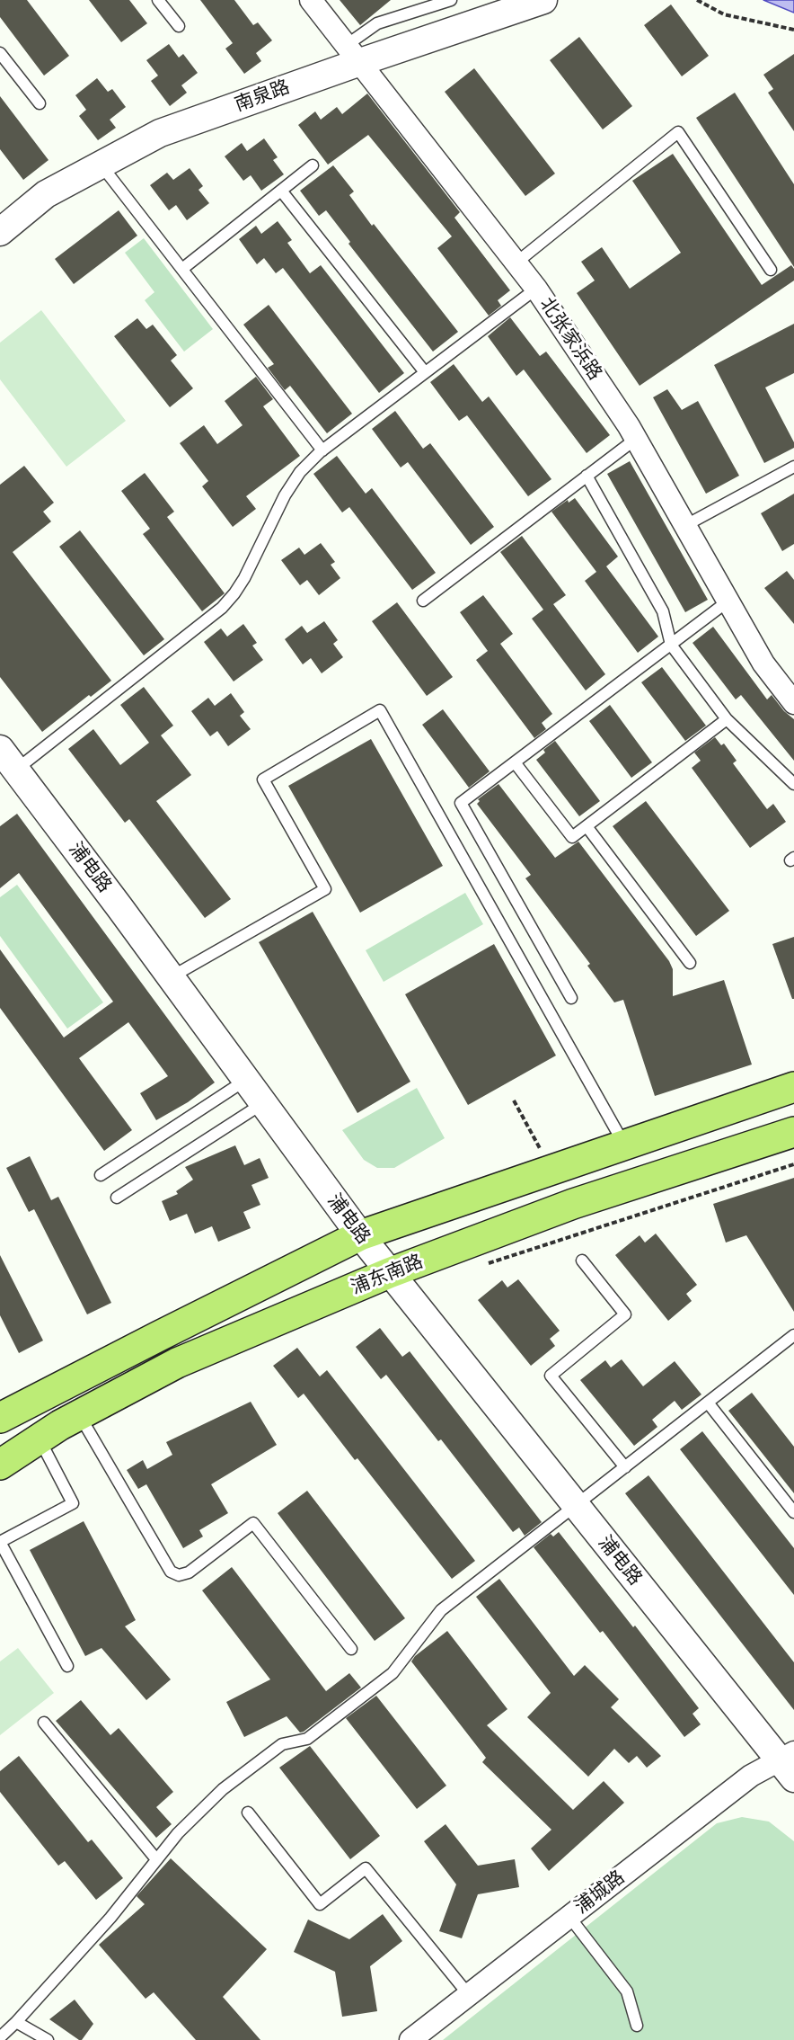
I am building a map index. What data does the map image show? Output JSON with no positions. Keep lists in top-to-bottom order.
{
  "streets": {
    "main road": ["浦东南路"],
    "street": [
      "南泉路",
      "北张家浜路",
      "浦电路",
      "浦城路"
    ]
  },
  "crossings": [
    ["南泉路", "北张家浜路"],
    ["浦电路", "浦东南路"],
    ["浦电路", "浦城路"]
  ]
}
